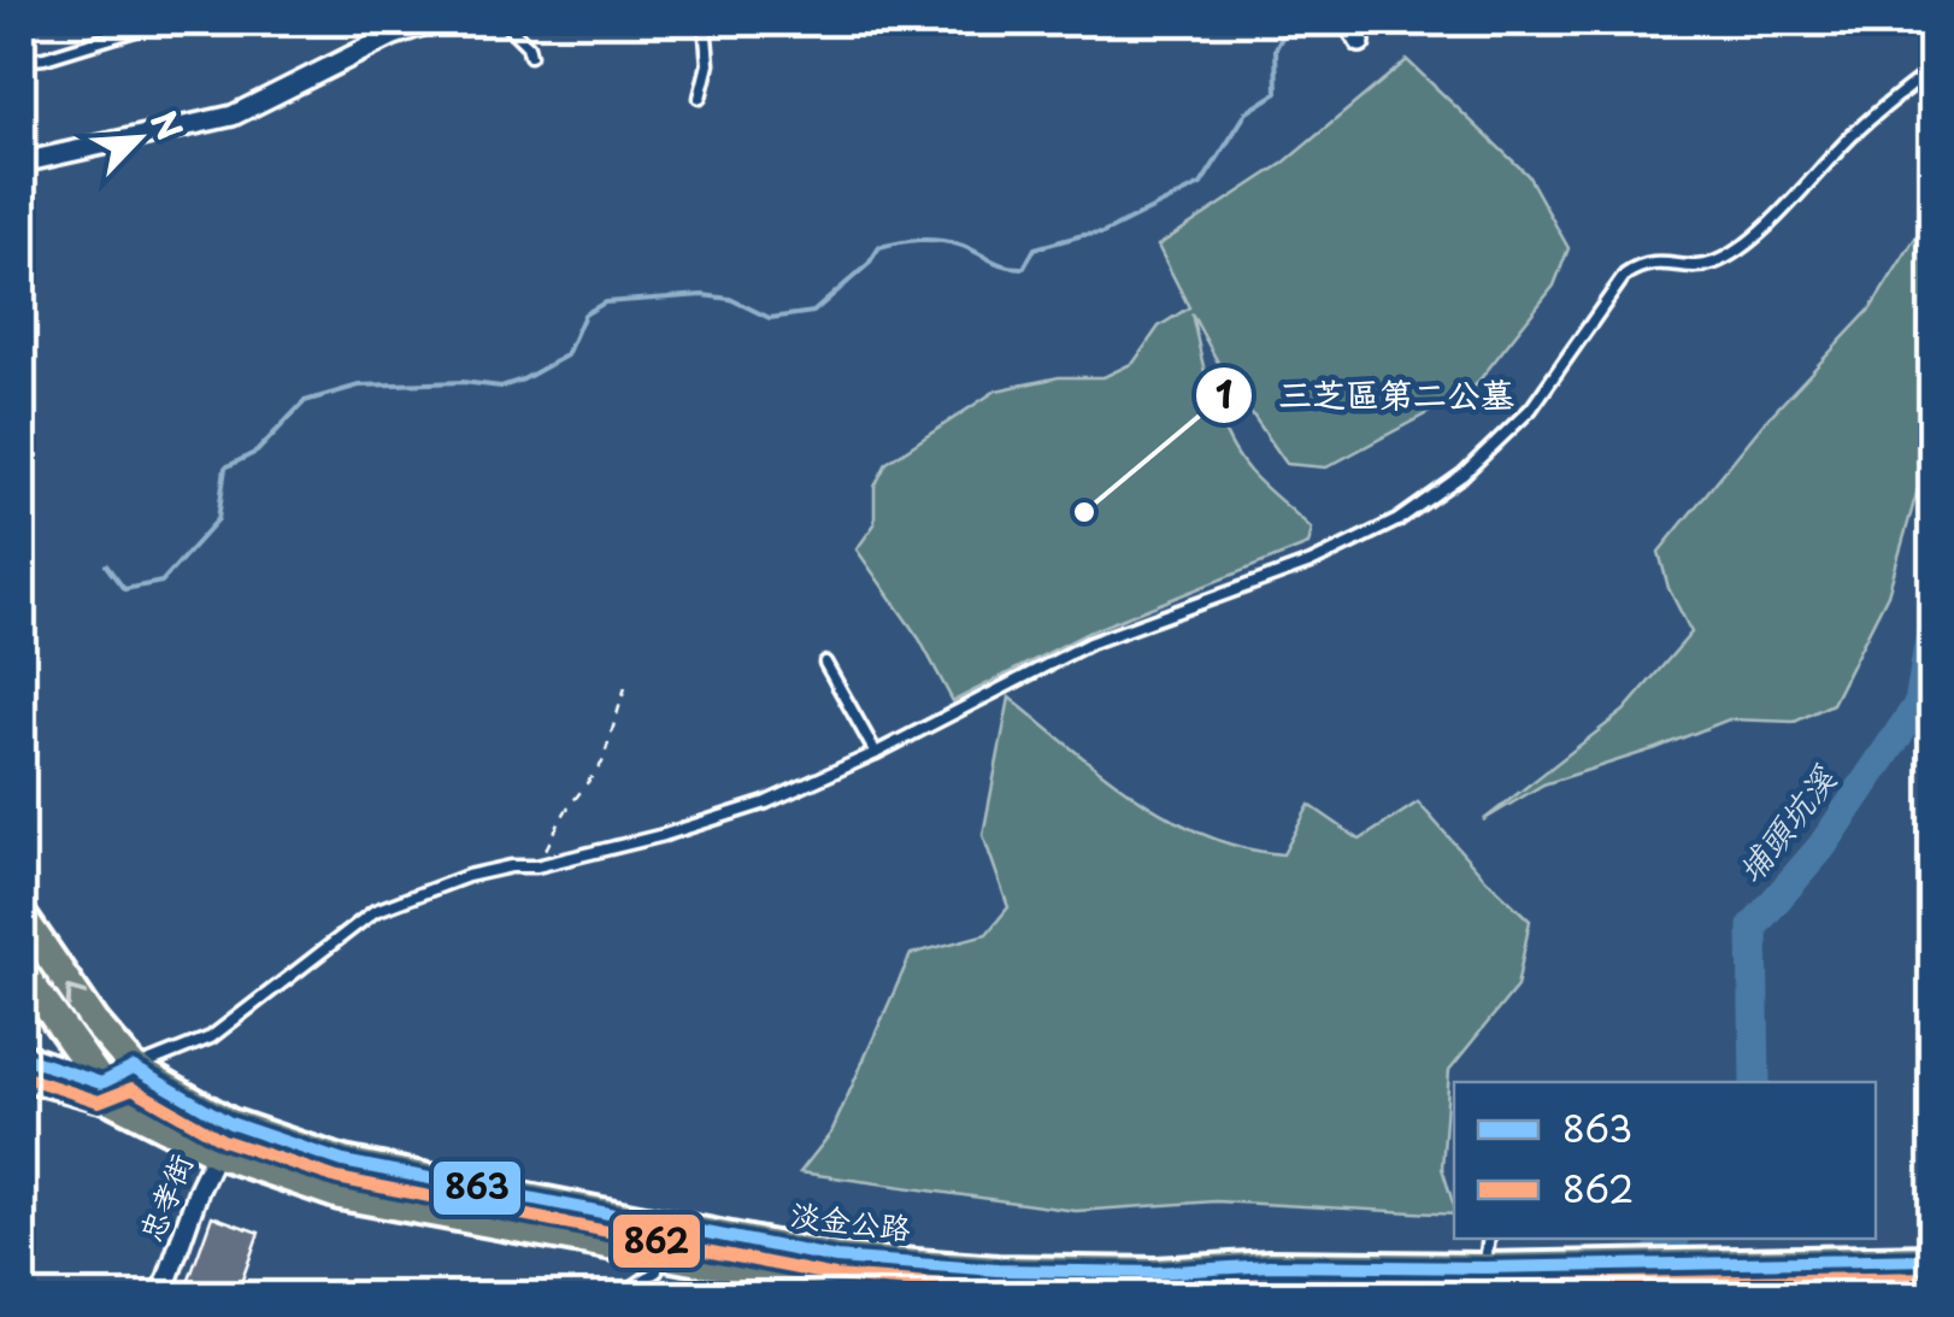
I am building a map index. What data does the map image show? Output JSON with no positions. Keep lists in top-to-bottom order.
{
  "streets": {
    "main road": ["淡金公路"],
    "street": ["忠孝街"]
  },
  "crossings": [
    ["忠孝街", "淡金公路"]
  ],
  "water": ["埔頭坑溪"],
  "places": ["三芝區第二公墓"],
  "lines": ["transit line 863", "transit line 862"],
  "legend": ["863", "862"],
  "north": "top right"
}
